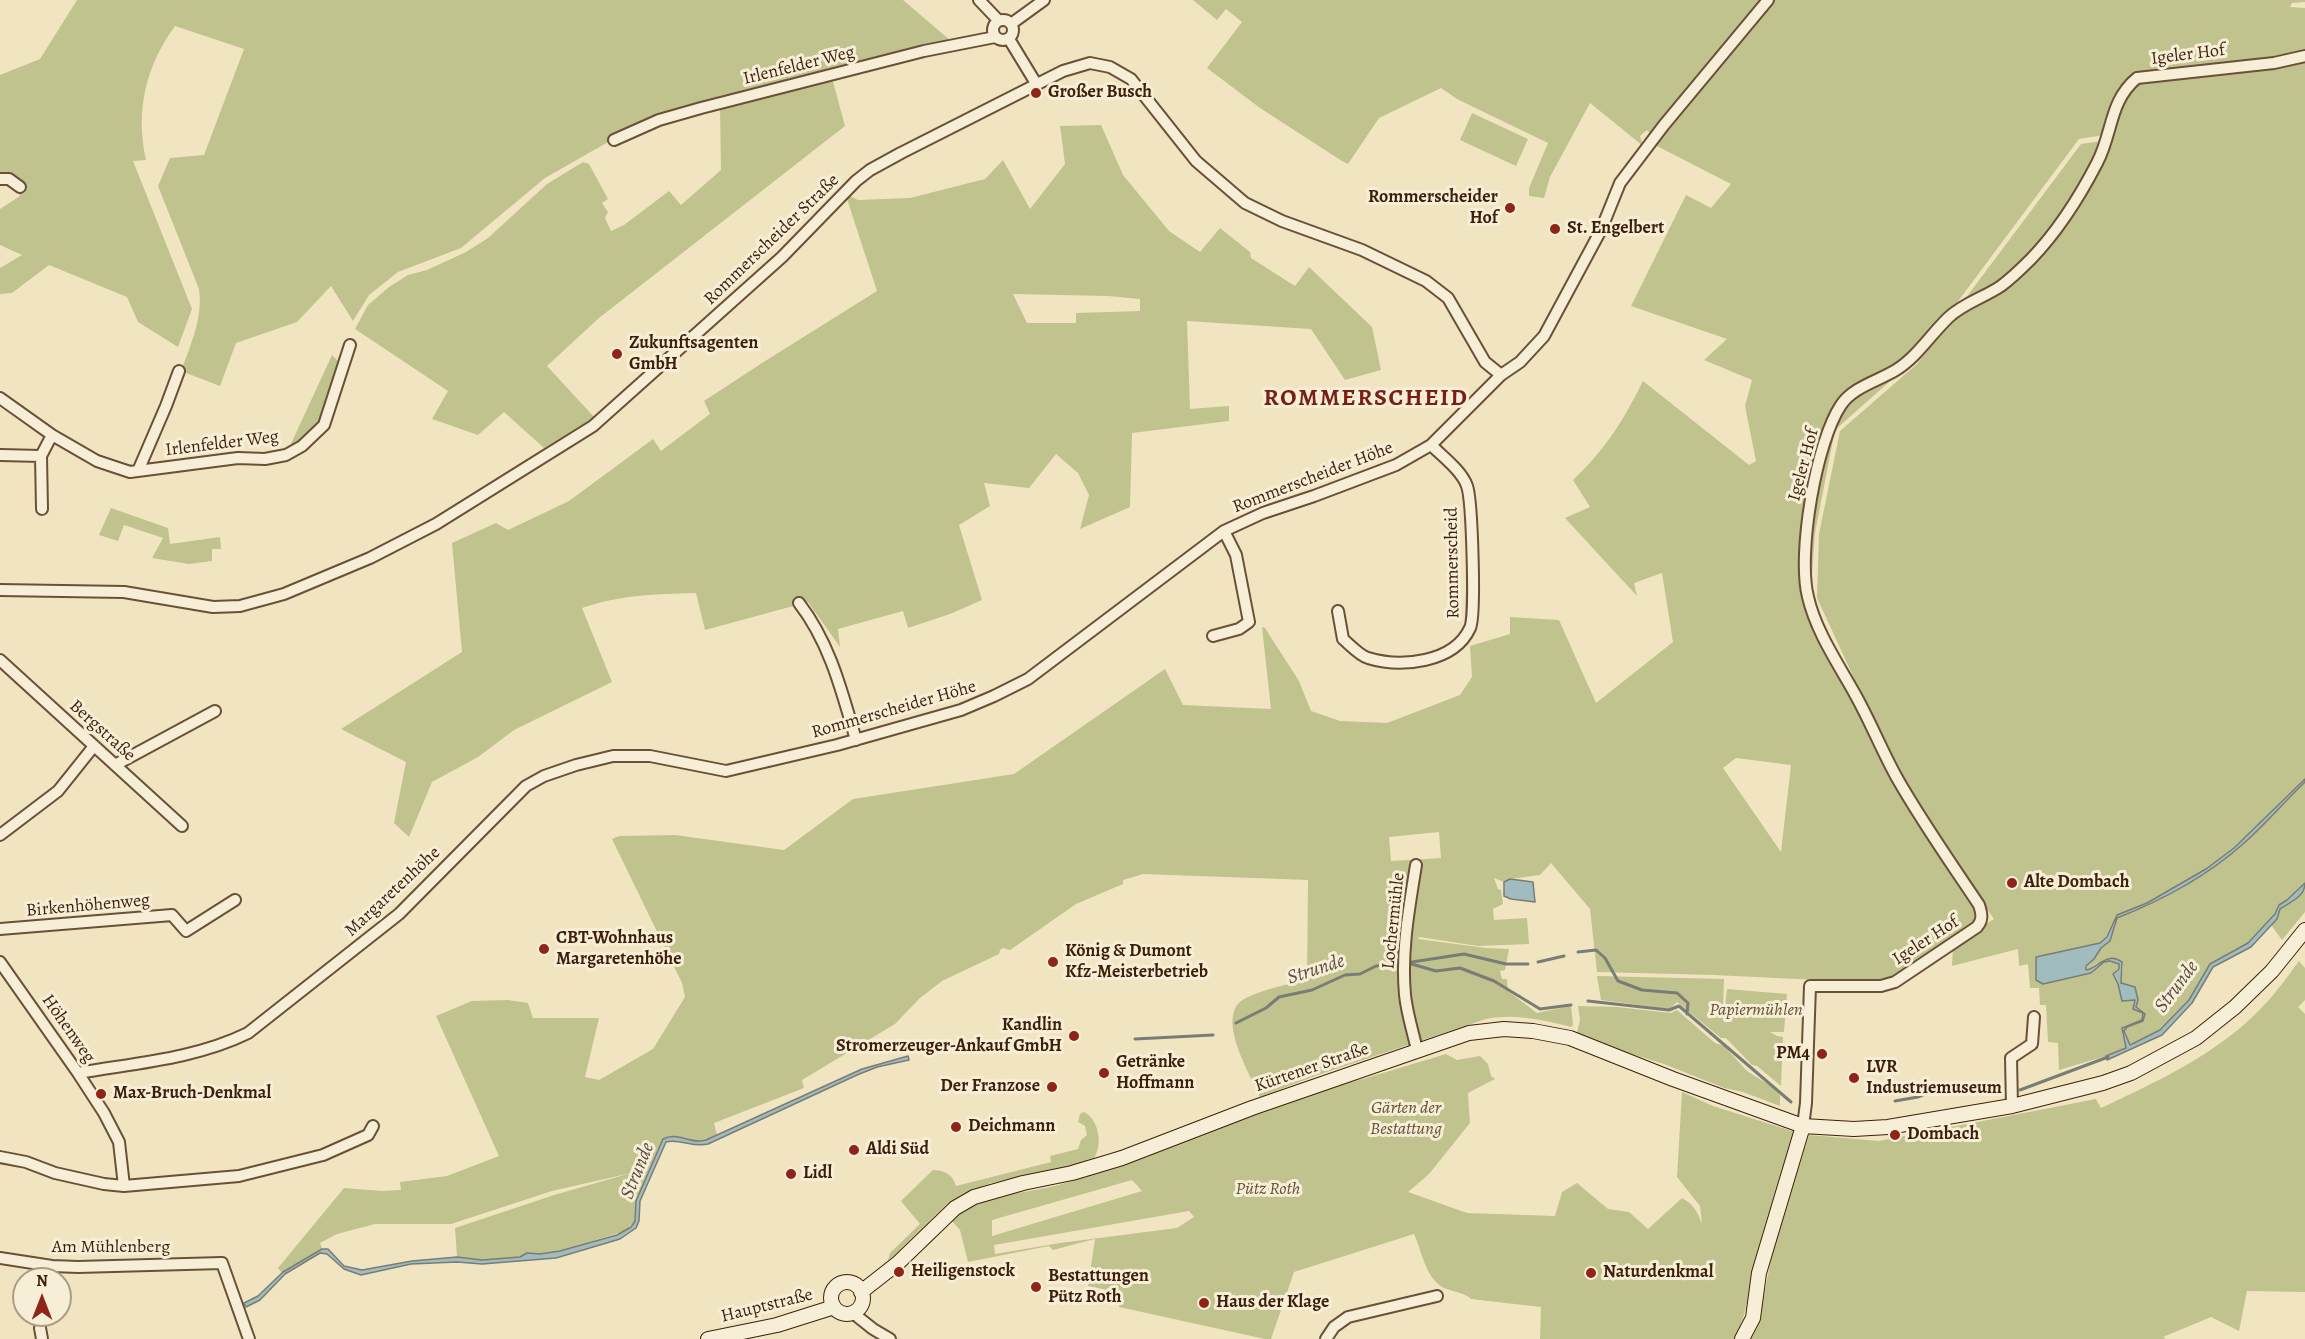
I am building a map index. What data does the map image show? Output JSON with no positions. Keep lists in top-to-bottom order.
{
  "streets": {
    "main road": ["Kürtener Straße", "Hauptstraße"],
    "street": [
      "Igeler Hof",
      "Irlenfelder Weg",
      "Rommerscheider Straße",
      "Rommerscheider Höhe",
      "Rommerscheid",
      "Bergstraße",
      "Margaretenhöhe",
      "Birkenhöhenweg",
      "Lochermühle",
      "Höhenweg",
      "Am Mühlenberg"
    ]
  },
  "crossings": [
    ["Igeler Hof", "Kürtener Straße"],
    ["Rommerscheider Straße", "Rommerscheider Höhe"],
    ["Rommerscheider Höhe", "Rommerscheid"],
    ["Rommerscheider Höhe", "Margaretenhöhe"],
    ["Margaretenhöhe", "Höhenweg"],
    ["Lochermühle", "Kürtener Straße"],
    ["Kürtener Straße", "Hauptstraße"]
  ],
  "districts": ["ROMMERSCHEID"],
  "water": ["Strunde"],
  "parks": ["Papiermühlen", "Gärten der Bestattung", "Pütz Roth"],
  "places": [
    "Großer Busch",
    "Rommerscheider Hof",
    "St. Engelbert",
    "Zukunftsagenten GmbH",
    "Alte Dombach",
    "CBT-Wohnhaus Margaretenhöhe",
    "König & Dumont Kfz-Meisterbetrieb",
    "Kandlin Stromerzeuger-Ankauf GmbH",
    "PM4",
    "Getränke Hoffmann",
    "LVR Industriemuseum",
    "Der Franzose",
    "Max-Bruch-Denkmal",
    "Deichmann",
    "Dombach",
    "Aldi Süd",
    "Lidl",
    "Heiligenstock",
    "Naturdenkmal",
    "Bestattungen Pütz Roth",
    "Haus der Klage"
  ],
  "north": "top"
}
